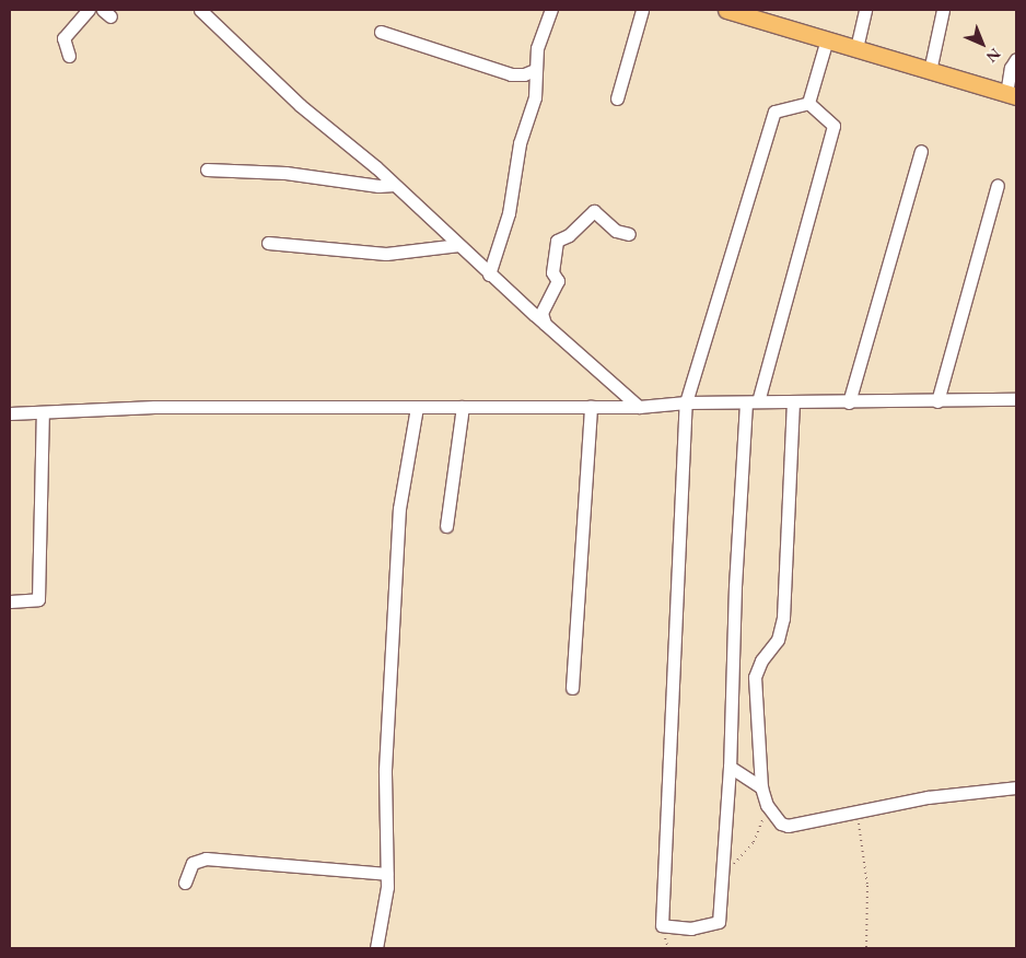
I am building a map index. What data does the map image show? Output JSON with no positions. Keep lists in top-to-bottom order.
{
  "north": "bottom right"
}
